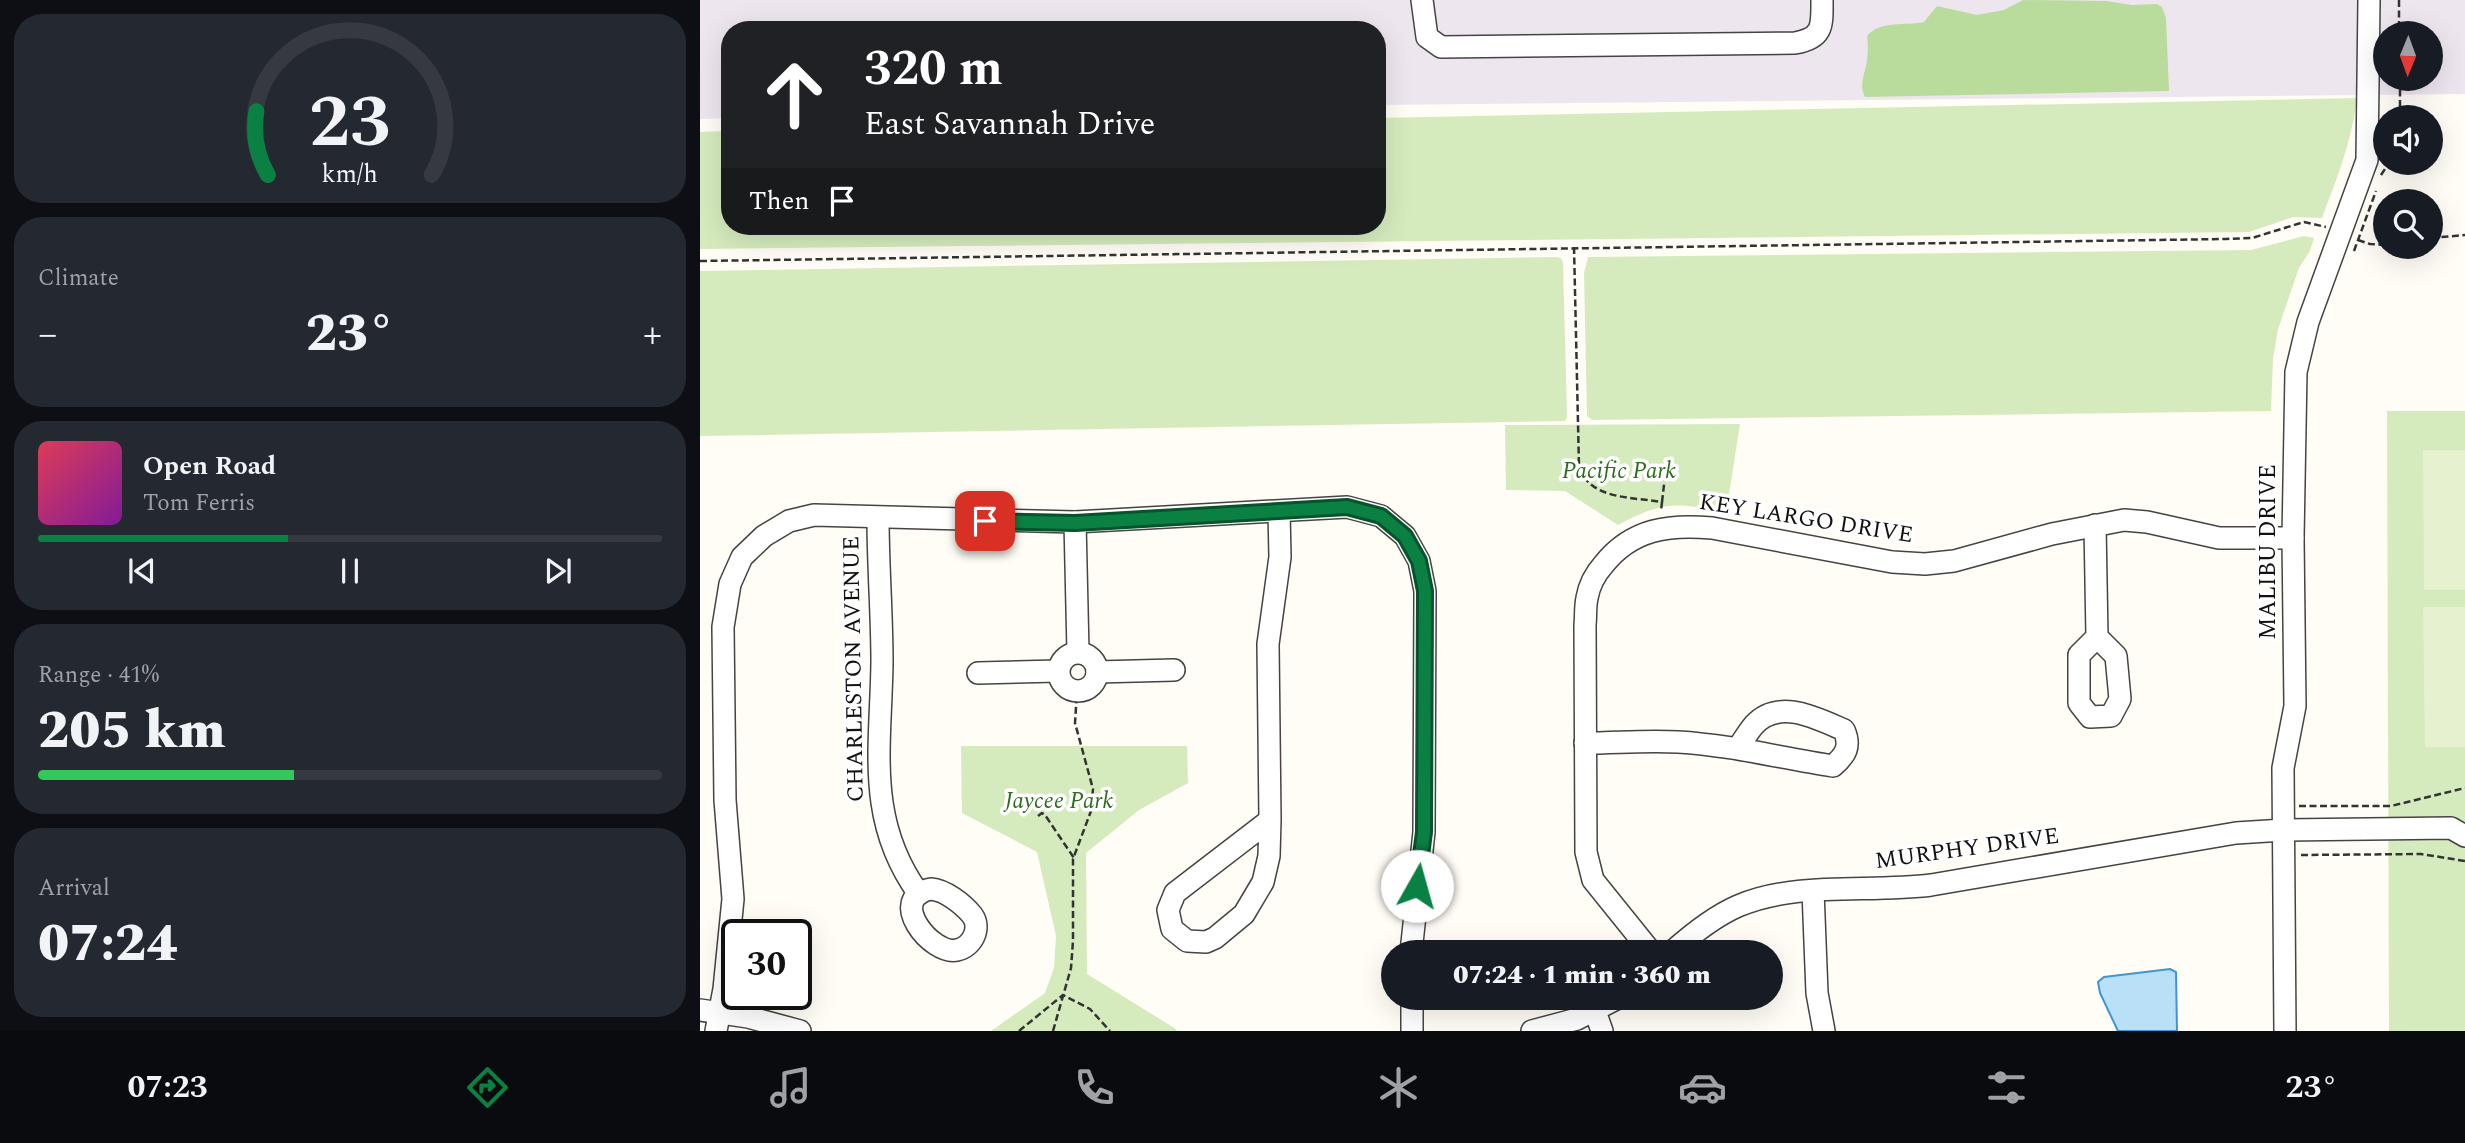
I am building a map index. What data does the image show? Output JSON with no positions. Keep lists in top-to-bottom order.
{
  "streets": {
    "street": [
      "KEY LARGO DRIVE",
      "MALIBU DRIVE",
      "CHARLESTON AVENUE",
      "MURPHY DRIVE"
    ]
  },
  "crossings": [
    ["KEY LARGO DRIVE", "MALIBU DRIVE"],
    ["MALIBU DRIVE", "MURPHY DRIVE"]
  ],
  "parks": ["Pacific Park", "Jaycee Park"],
  "north": "bottom",
  "page": {
    "turn": ["320 m", "East Savannah Drive"],
    "then": "Then",
    "tile": [
      "Climate",
      ["Range · 41%", "205 km"],
      ["Arrival", "07:24"]
    ],
    "heat": ["−", "23°", "+"],
    "song": ["Open Road", "Tom Ferris"],
    "limit": "30",
    "trip": "07:24 · 1 min · 360 m",
    "tabs": ["07:23", "23°"],
    "gauge": ["23", "km/h"]
  }
}
